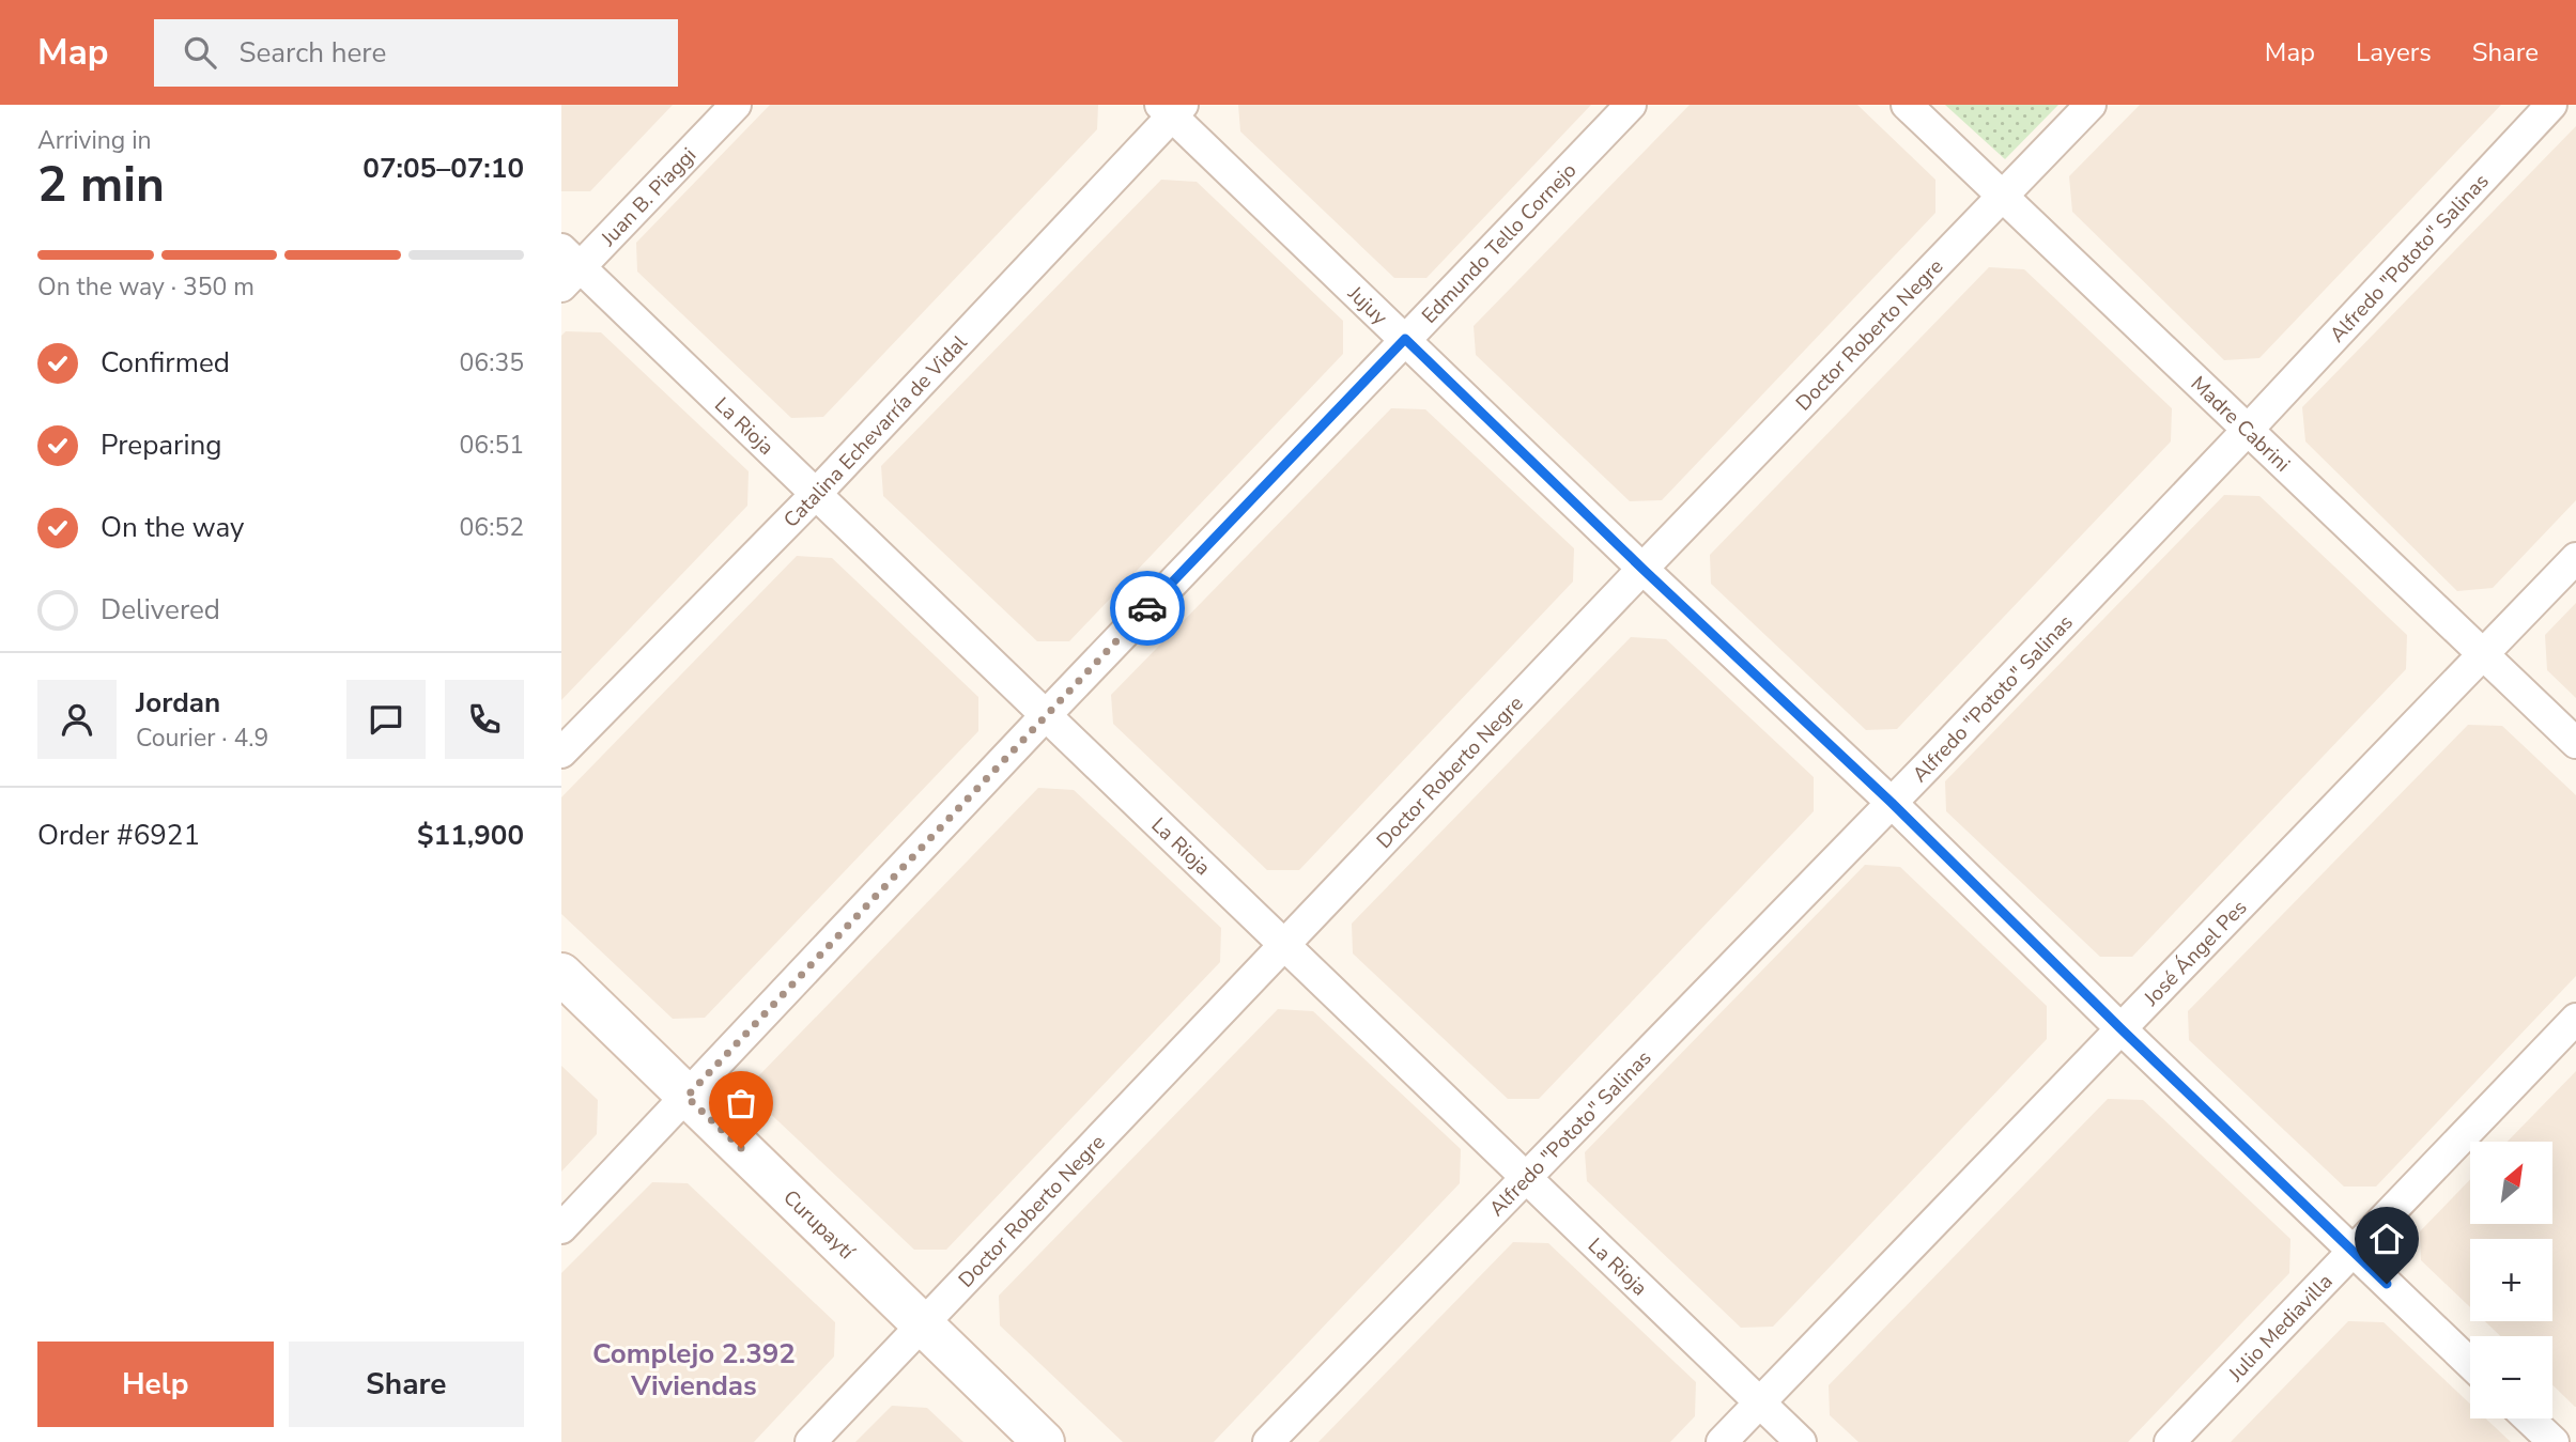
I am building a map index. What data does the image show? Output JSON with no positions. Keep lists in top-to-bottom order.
{
  "streets": {
    "street": [
      "Juan B. Piaggi",
      "Edmundo Tello Cornejo",
      "Alfredo \"Pototo\" Salinas",
      "Jujuy",
      "Doctor Roberto Negre",
      "Madre Cabrini",
      "La Rioja",
      "Catalina Echevarría de Vidal",
      "José Ángel Pes",
      "Curupaytí",
      "Julio Mediavilla"
    ]
  },
  "crossings": [
    ["Juan B. Piaggi", "La Rioja"],
    ["Edmundo Tello Cornejo", "Jujuy"],
    ["Edmundo Tello Cornejo", "La Rioja"],
    ["Edmundo Tello Cornejo", "Curupaytí"],
    ["Alfredo \"Pototo\" Salinas", "Jujuy"],
    ["Alfredo \"Pototo\" Salinas", "Madre Cabrini"],
    ["Alfredo \"Pototo\" Salinas", "La Rioja"],
    ["Jujuy", "Doctor Roberto Negre"],
    ["Jujuy", "Catalina Echevarría de Vidal"],
    ["Jujuy", "José Ángel Pes"],
    ["Jujuy", "Julio Mediavilla"],
    ["Doctor Roberto Negre", "Madre Cabrini"],
    ["Doctor Roberto Negre", "La Rioja"],
    ["Doctor Roberto Negre", "Curupaytí"],
    ["Madre Cabrini", "José Ángel Pes"],
    ["La Rioja", "Catalina Echevarría de Vidal"],
    ["La Rioja", "José Ángel Pes"]
  ],
  "districts": ["Complejo 2.392 Viviendas"],
  "north": "top right",
  "page": {
    "header": "Map",
    "search": "Search here",
    "nav": ["Map", "Layers", "Share"],
    "heading": ["2 min", "Arriving in", "07:05–07:10"],
    "panel": [
      "Jordan",
      "Courier · 4.9",
      "Order #6921",
      "$11,900"
    ],
    "bar": "On the way · 350 m",
    "list": [
      ["Confirmed", "06:35"],
      ["Preparing", "06:51"],
      ["On the way", "06:52"],
      "Delivered"
    ],
    "map_buttons": ["+", "−"],
    "buttons": ["Help", "Share"]
  }
}
